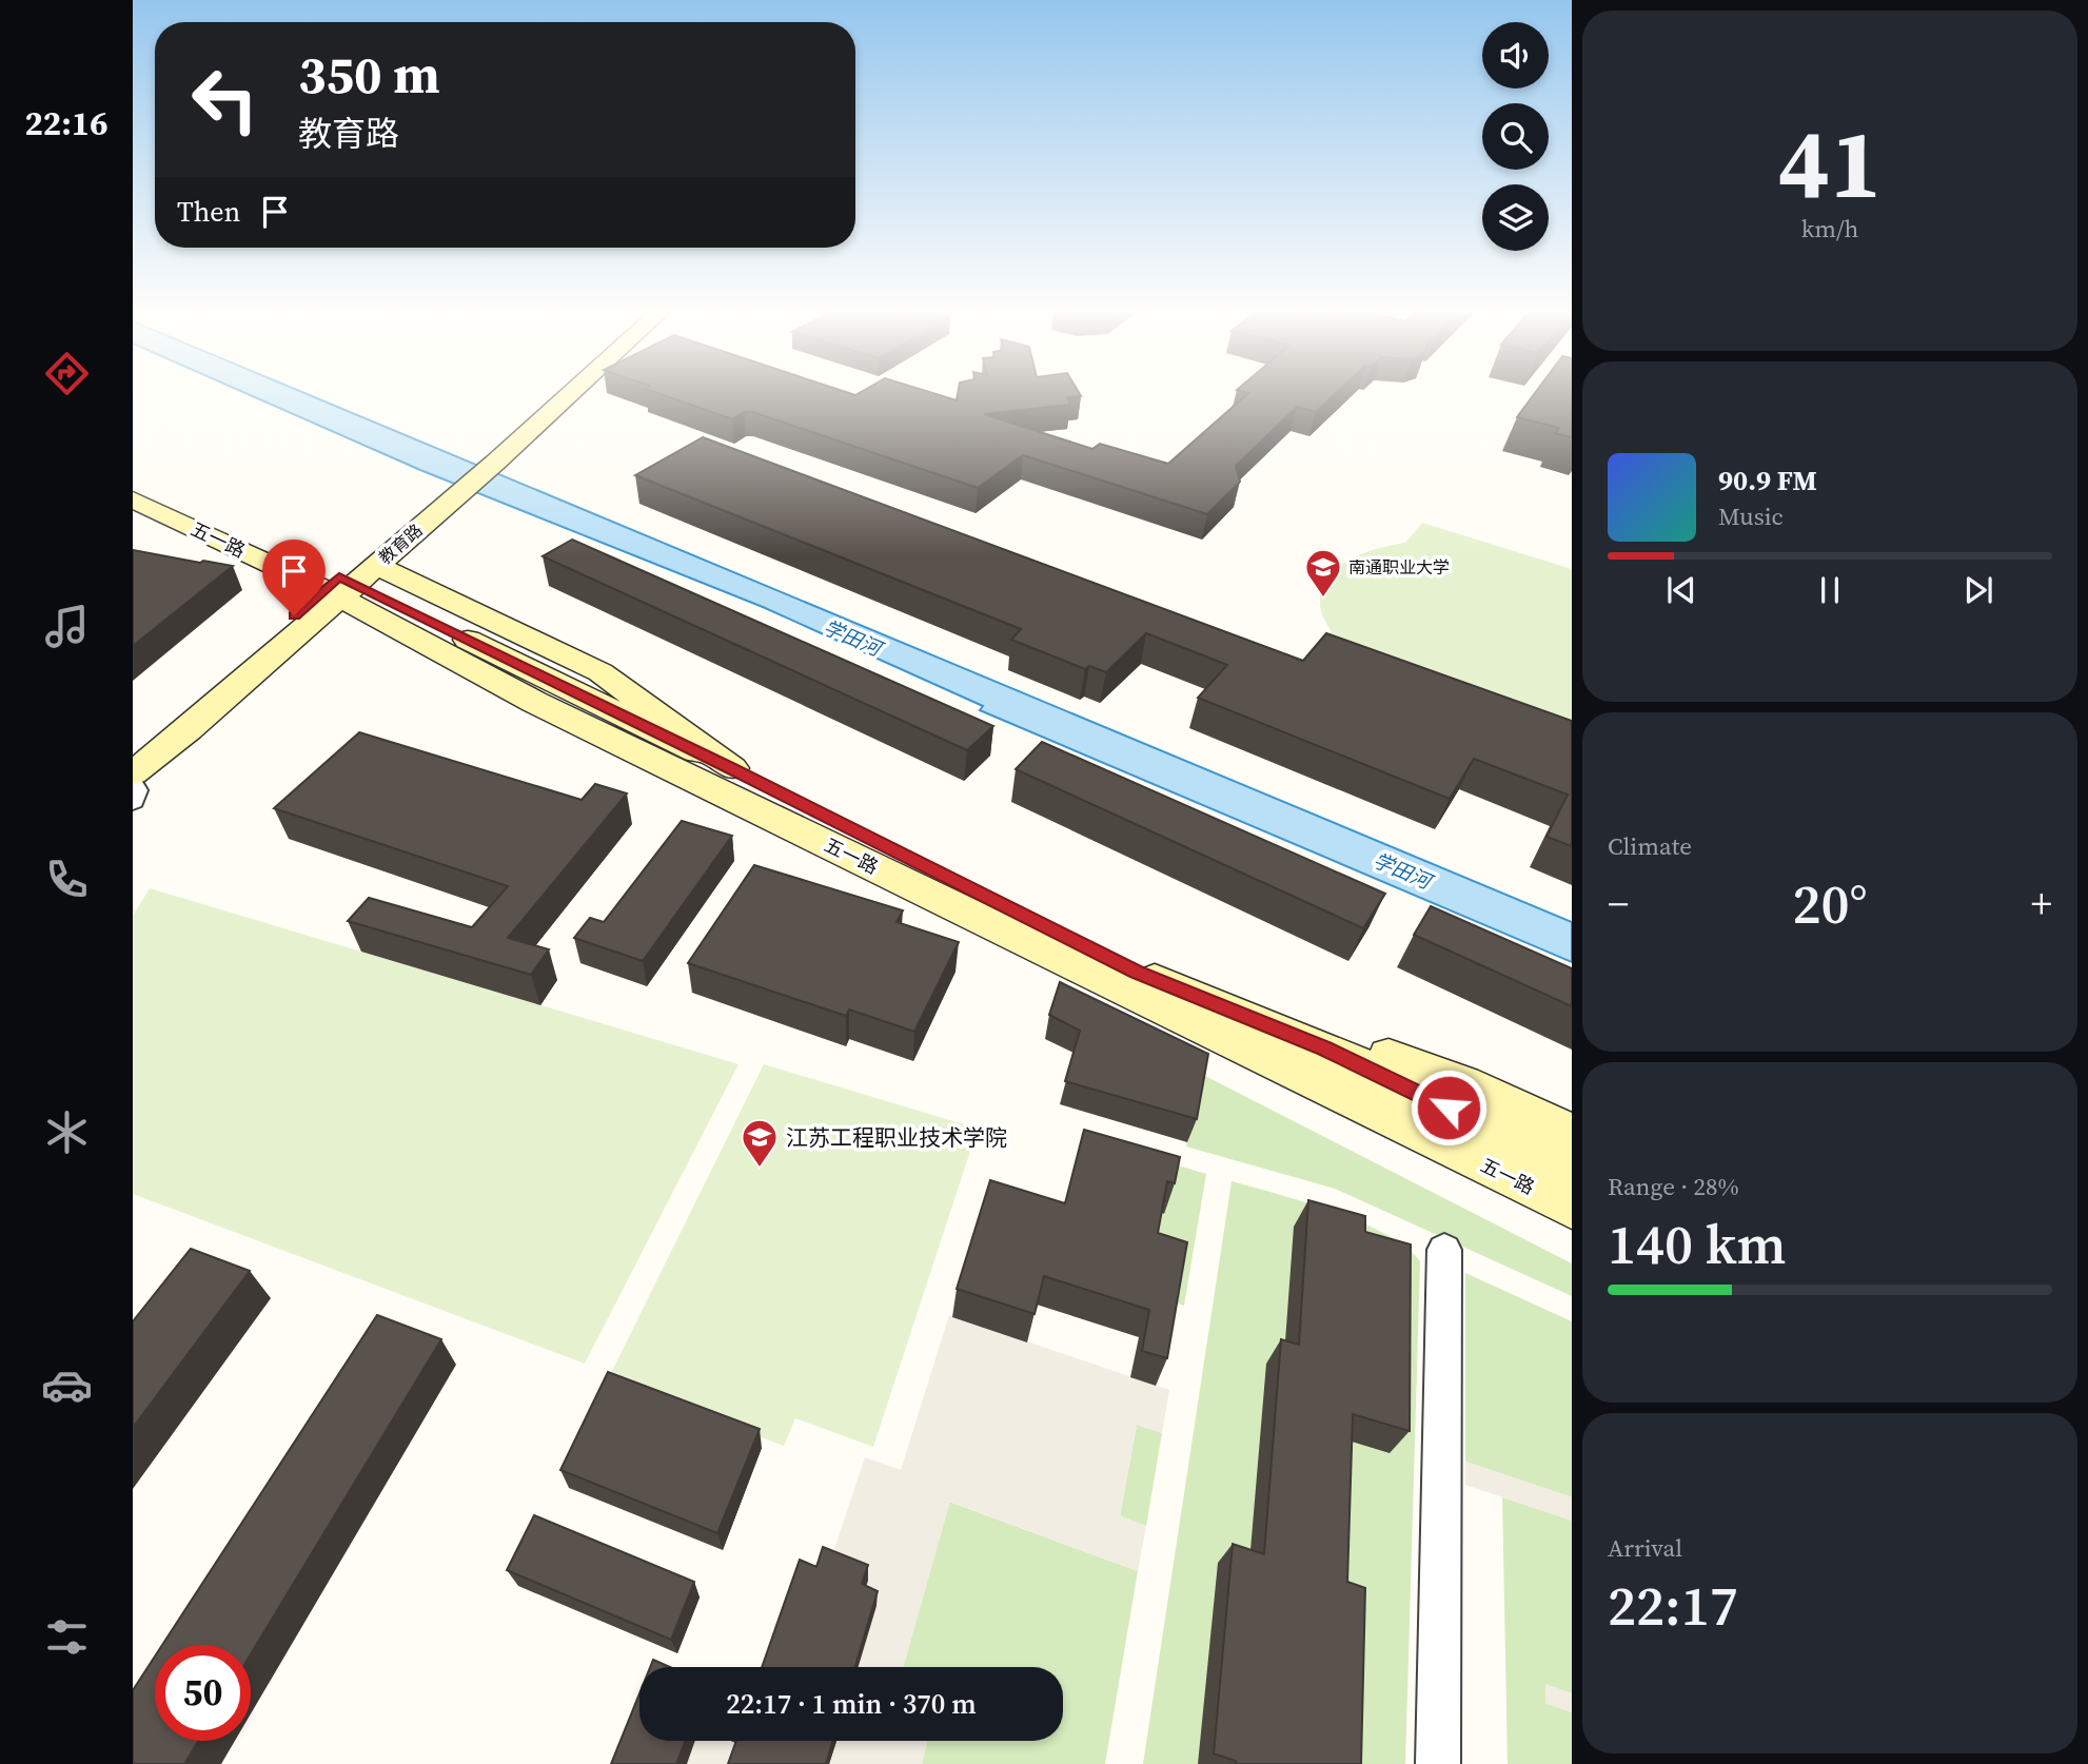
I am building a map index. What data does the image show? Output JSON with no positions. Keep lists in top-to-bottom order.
{
  "streets": {
    "main road": ["五一路", "教育路"]
  },
  "crossings": [
    ["五一路", "教育路"]
  ],
  "water": ["学田河"],
  "places": {
    "school or university": ["南通职业大学", "江苏工程职业技术学院"]
  },
  "page": {
    "tabs": "22:16",
    "tile": [
      ["41", "km/h"],
      "Climate",
      ["Range · 28%", "140 km"],
      ["Arrival", "22:17"]
    ],
    "turn": ["350 m", "教育路"],
    "then": "Then",
    "song": ["90.9 FM", "Music"],
    "heat": ["−", "20°", "+"],
    "limit": "50",
    "trip": "22:17 · 1 min · 370 m"
  }
}
